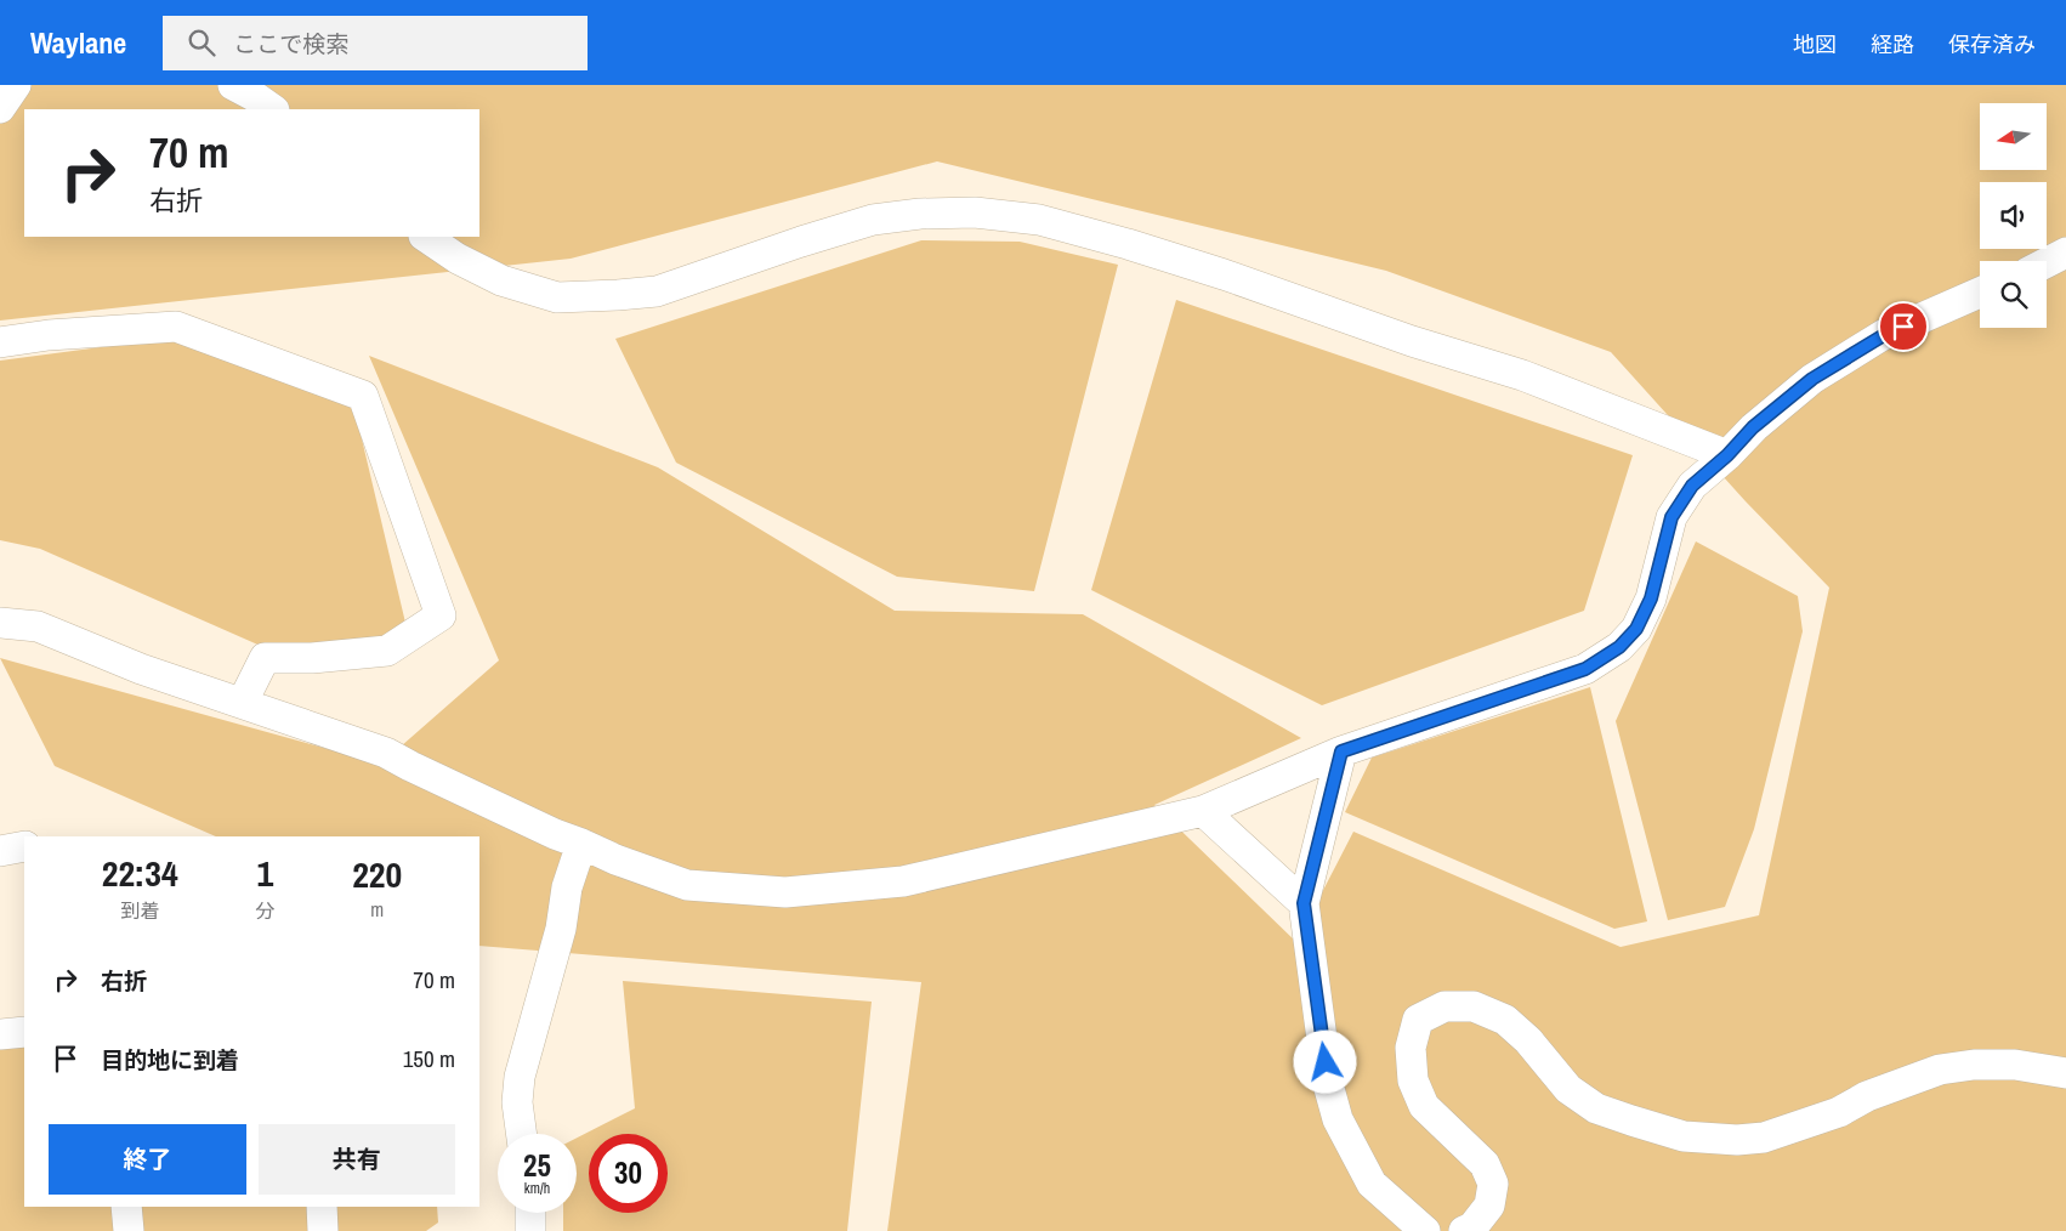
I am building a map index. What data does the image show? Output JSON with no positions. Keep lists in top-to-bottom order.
{
  "north": "left",
  "page": {
    "header": "Waylane",
    "search": "ここで検索",
    "nav": ["地図", "経路", "保存済み"],
    "turn": ["70 m", "右折"],
    "eta": [
      "22:34",
      "到着",
      "1",
      "分",
      "220",
      "m"
    ],
    "list": [
      {
        "name": "右折",
        "value": "70 m"
      },
      {
        "name": "目的地に到着",
        "value": "150 m"
      }
    ],
    "buttons": ["終了", "共有"],
    "speed": "25 km/h",
    "limit": "30"
  }
}
